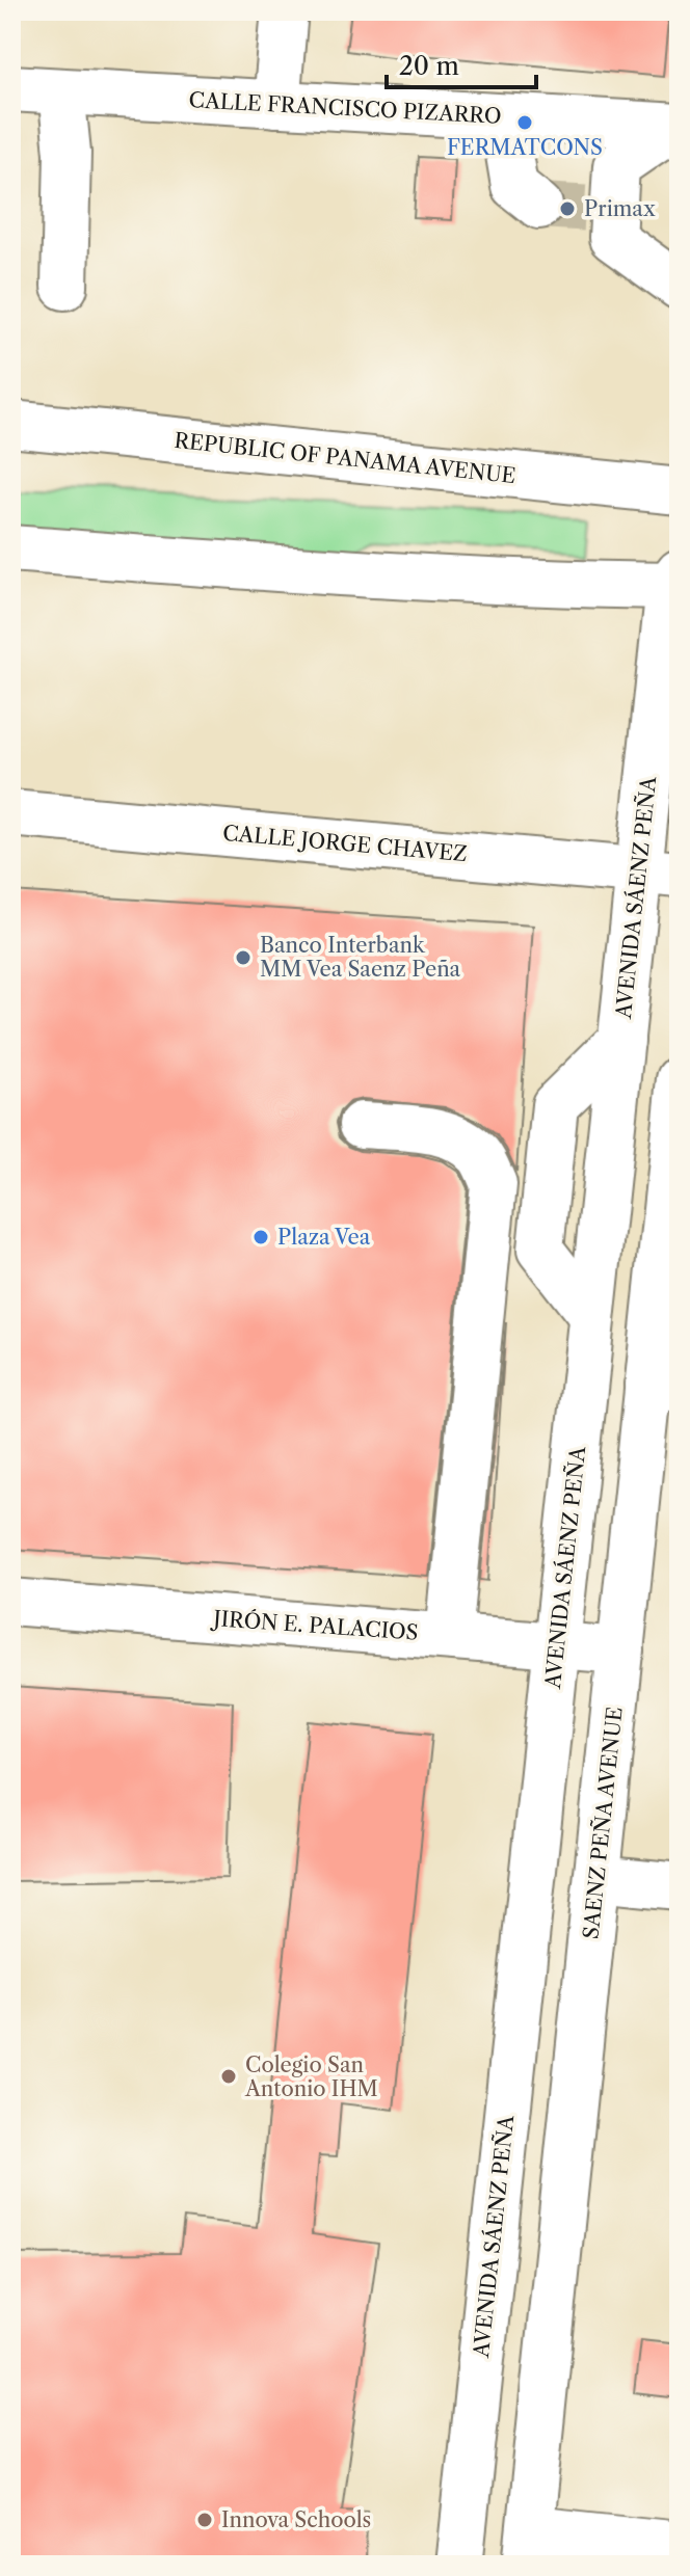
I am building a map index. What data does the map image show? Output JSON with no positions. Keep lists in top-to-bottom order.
{
  "streets": {
    "main road": [
      "CALLE FRANCISCO PIZARRO",
      "REPUBLIC OF PANAMA AVENUE",
      "CALLE JORGE CHAVEZ",
      "AVENIDA SÁENZ PEÑA",
      "JIRÓN E. PALACIOS",
      "SAENZ PEÑA AVENUE"
    ]
  },
  "crossings": [
    ["CALLE JORGE CHAVEZ", "AVENIDA SÁENZ PEÑA"],
    ["AVENIDA SÁENZ PEÑA", "JIRÓN E. PALACIOS"],
    ["JIRÓN E. PALACIOS", "SAENZ PEÑA AVENUE"]
  ],
  "places": [
    "FERMATCONS",
    "Primax",
    "Banco Interbank MM Vea Saenz Peña",
    "Plaza Vea",
    "Colegio San Antonio IHM",
    "Innova Schools"
  ],
  "scale_bar": "20 m"
}
